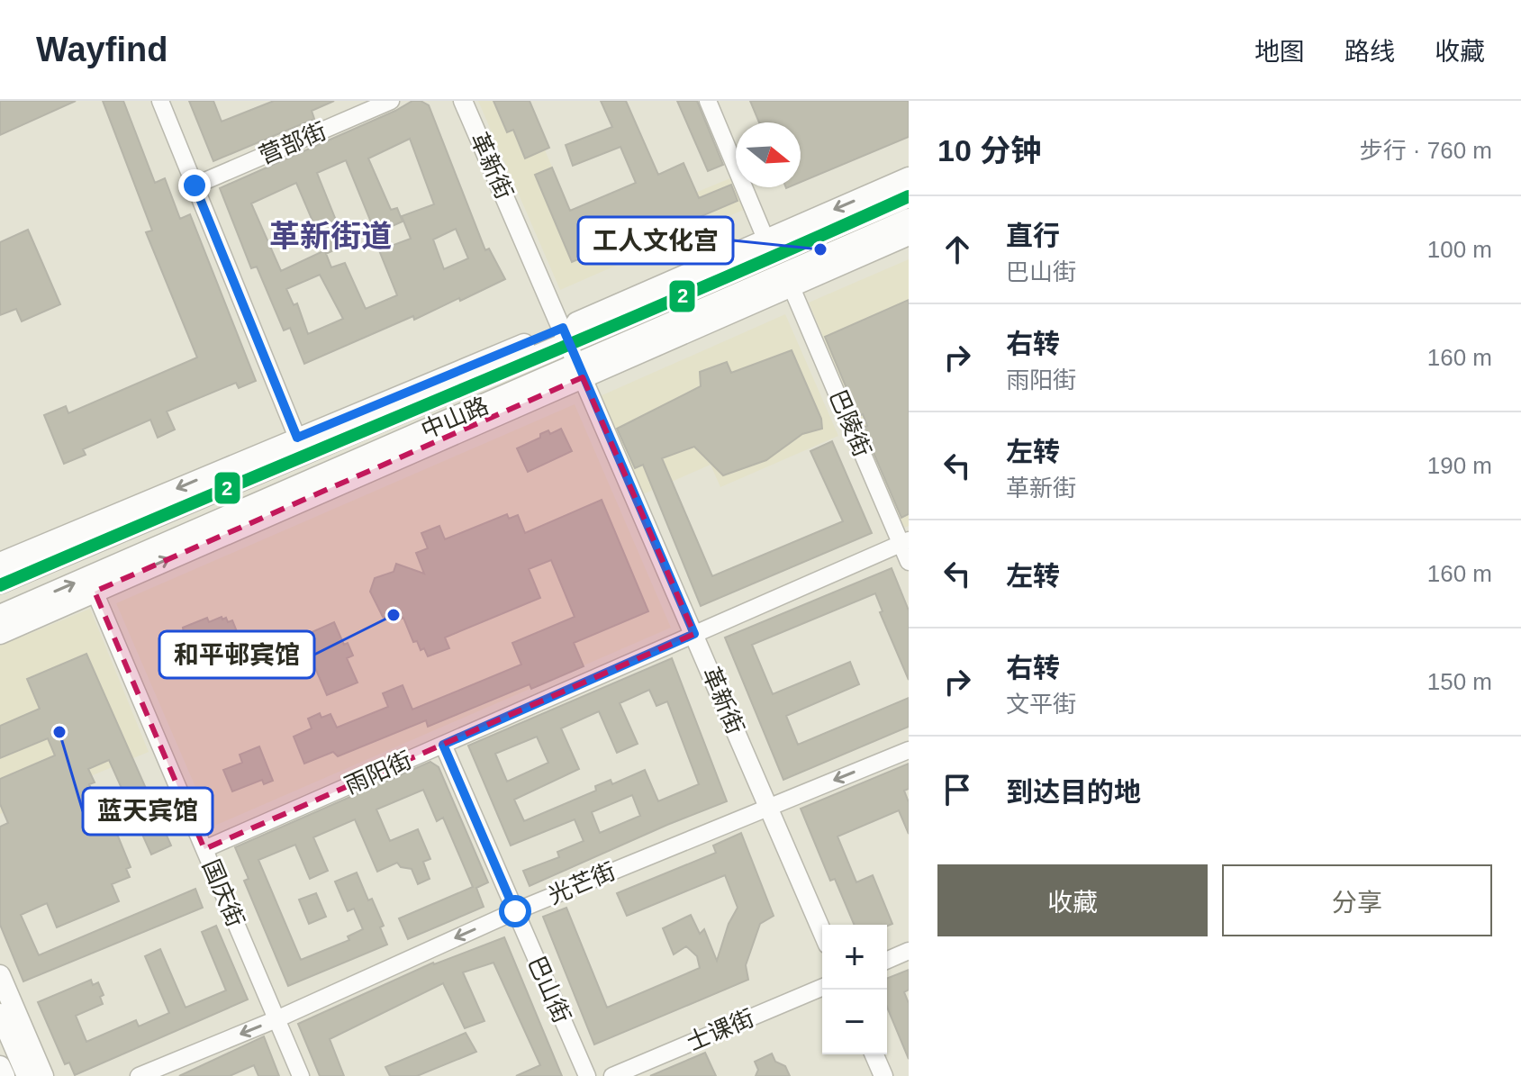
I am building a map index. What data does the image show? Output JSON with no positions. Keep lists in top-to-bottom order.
{
  "streets": {
    "main road": ["革新街", "中山路"],
    "street": [
      "营部街",
      "巴陵街",
      "雨阳街",
      "光芒街",
      "国庆街",
      "巴山街",
      "士课街"
    ]
  },
  "crossings": [
    ["革新街", "中山路"],
    ["革新街", "雨阳街"],
    ["革新街", "光芒街"],
    ["巴陵街", "雨阳街"],
    ["雨阳街", "国庆街"],
    ["雨阳街", "巴山街"],
    ["光芒街", "国庆街"],
    ["光芒街", "巴山街"]
  ],
  "one_way": ["光芒街"],
  "districts": ["革新街道"],
  "places": ["工人文化宫", "和平邨宾馆", "蓝天宾馆"],
  "lines": ["transit line 2"],
  "north": "right",
  "page": {
    "header": "Wayfind",
    "nav": ["地图", "路线", "收藏"],
    "heading": ["10 分钟", "步行 · 760 m"],
    "list": [
      ["直行", "巴山街", "100 m"],
      ["右转", "雨阳街", "160 m"],
      ["左转", "革新街", "190 m"],
      ["左转", "160 m"],
      ["右转", "文平街", "150 m"],
      "到达目的地"
    ],
    "buttons": ["收藏", "分享"],
    "map_buttons": ["+", "−"]
  }
}
